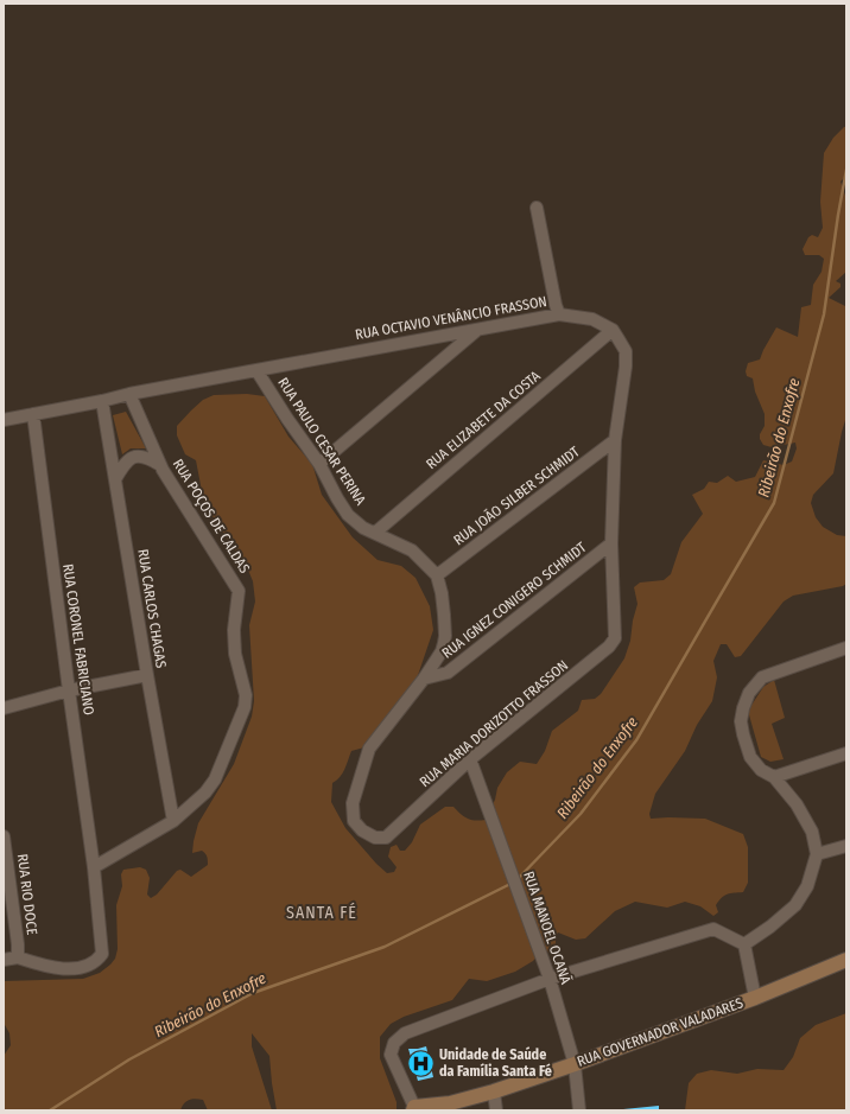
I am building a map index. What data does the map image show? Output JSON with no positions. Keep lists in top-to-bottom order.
{
  "streets": {
    "street": [
      "RUA OCTAVIO VENÂNCIO FRASSON",
      "RUA ELIZABETE DA COSTA",
      "RUA PAULO CESAR PERINA",
      "RUA JOÃO SILBER SCHMIDT",
      "RUA POÇOS DE CALDAS",
      "RUA IGNEZ CONIGERO SCHMIDT",
      "RUA CARLOS CHAGAS",
      "RUA CORONEL FABRICIANO",
      "RUA MARIA DORIZOTTO FRASSON",
      "RUA RIO DOCE",
      "RUA MANOEL OCANÃ",
      "RUA GOVERNADOR VALADARES"
    ]
  },
  "crossings": [
    ["RUA OCTAVIO VENÂNCIO FRASSON", "RUA ELIZABETE DA COSTA"],
    ["RUA OCTAVIO VENÂNCIO FRASSON", "RUA PAULO CESAR PERINA"],
    ["RUA OCTAVIO VENÂNCIO FRASSON", "RUA POÇOS DE CALDAS"],
    ["RUA OCTAVIO VENÂNCIO FRASSON", "RUA CARLOS CHAGAS"],
    ["RUA OCTAVIO VENÂNCIO FRASSON", "RUA CORONEL FABRICIANO"],
    ["RUA ELIZABETE DA COSTA", "RUA PAULO CESAR PERINA"],
    ["RUA PAULO CESAR PERINA", "RUA JOÃO SILBER SCHMIDT"],
    ["RUA POÇOS DE CALDAS", "RUA CARLOS CHAGAS"],
    ["RUA POÇOS DE CALDAS", "RUA CORONEL FABRICIANO"],
    ["RUA IGNEZ CONIGERO SCHMIDT", "RUA MARIA DORIZOTTO FRASSON"],
    ["RUA MARIA DORIZOTTO FRASSON", "RUA MANOEL OCANÃ"],
    ["RUA MANOEL OCANÃ", "RUA GOVERNADOR VALADARES"]
  ],
  "districts": ["SANTA FÉ"],
  "water": ["Ribeirão do Enxofre"],
  "places": {
    "hospital": ["Unidade de Saúde da Família Santa Fé"]
  }
}
